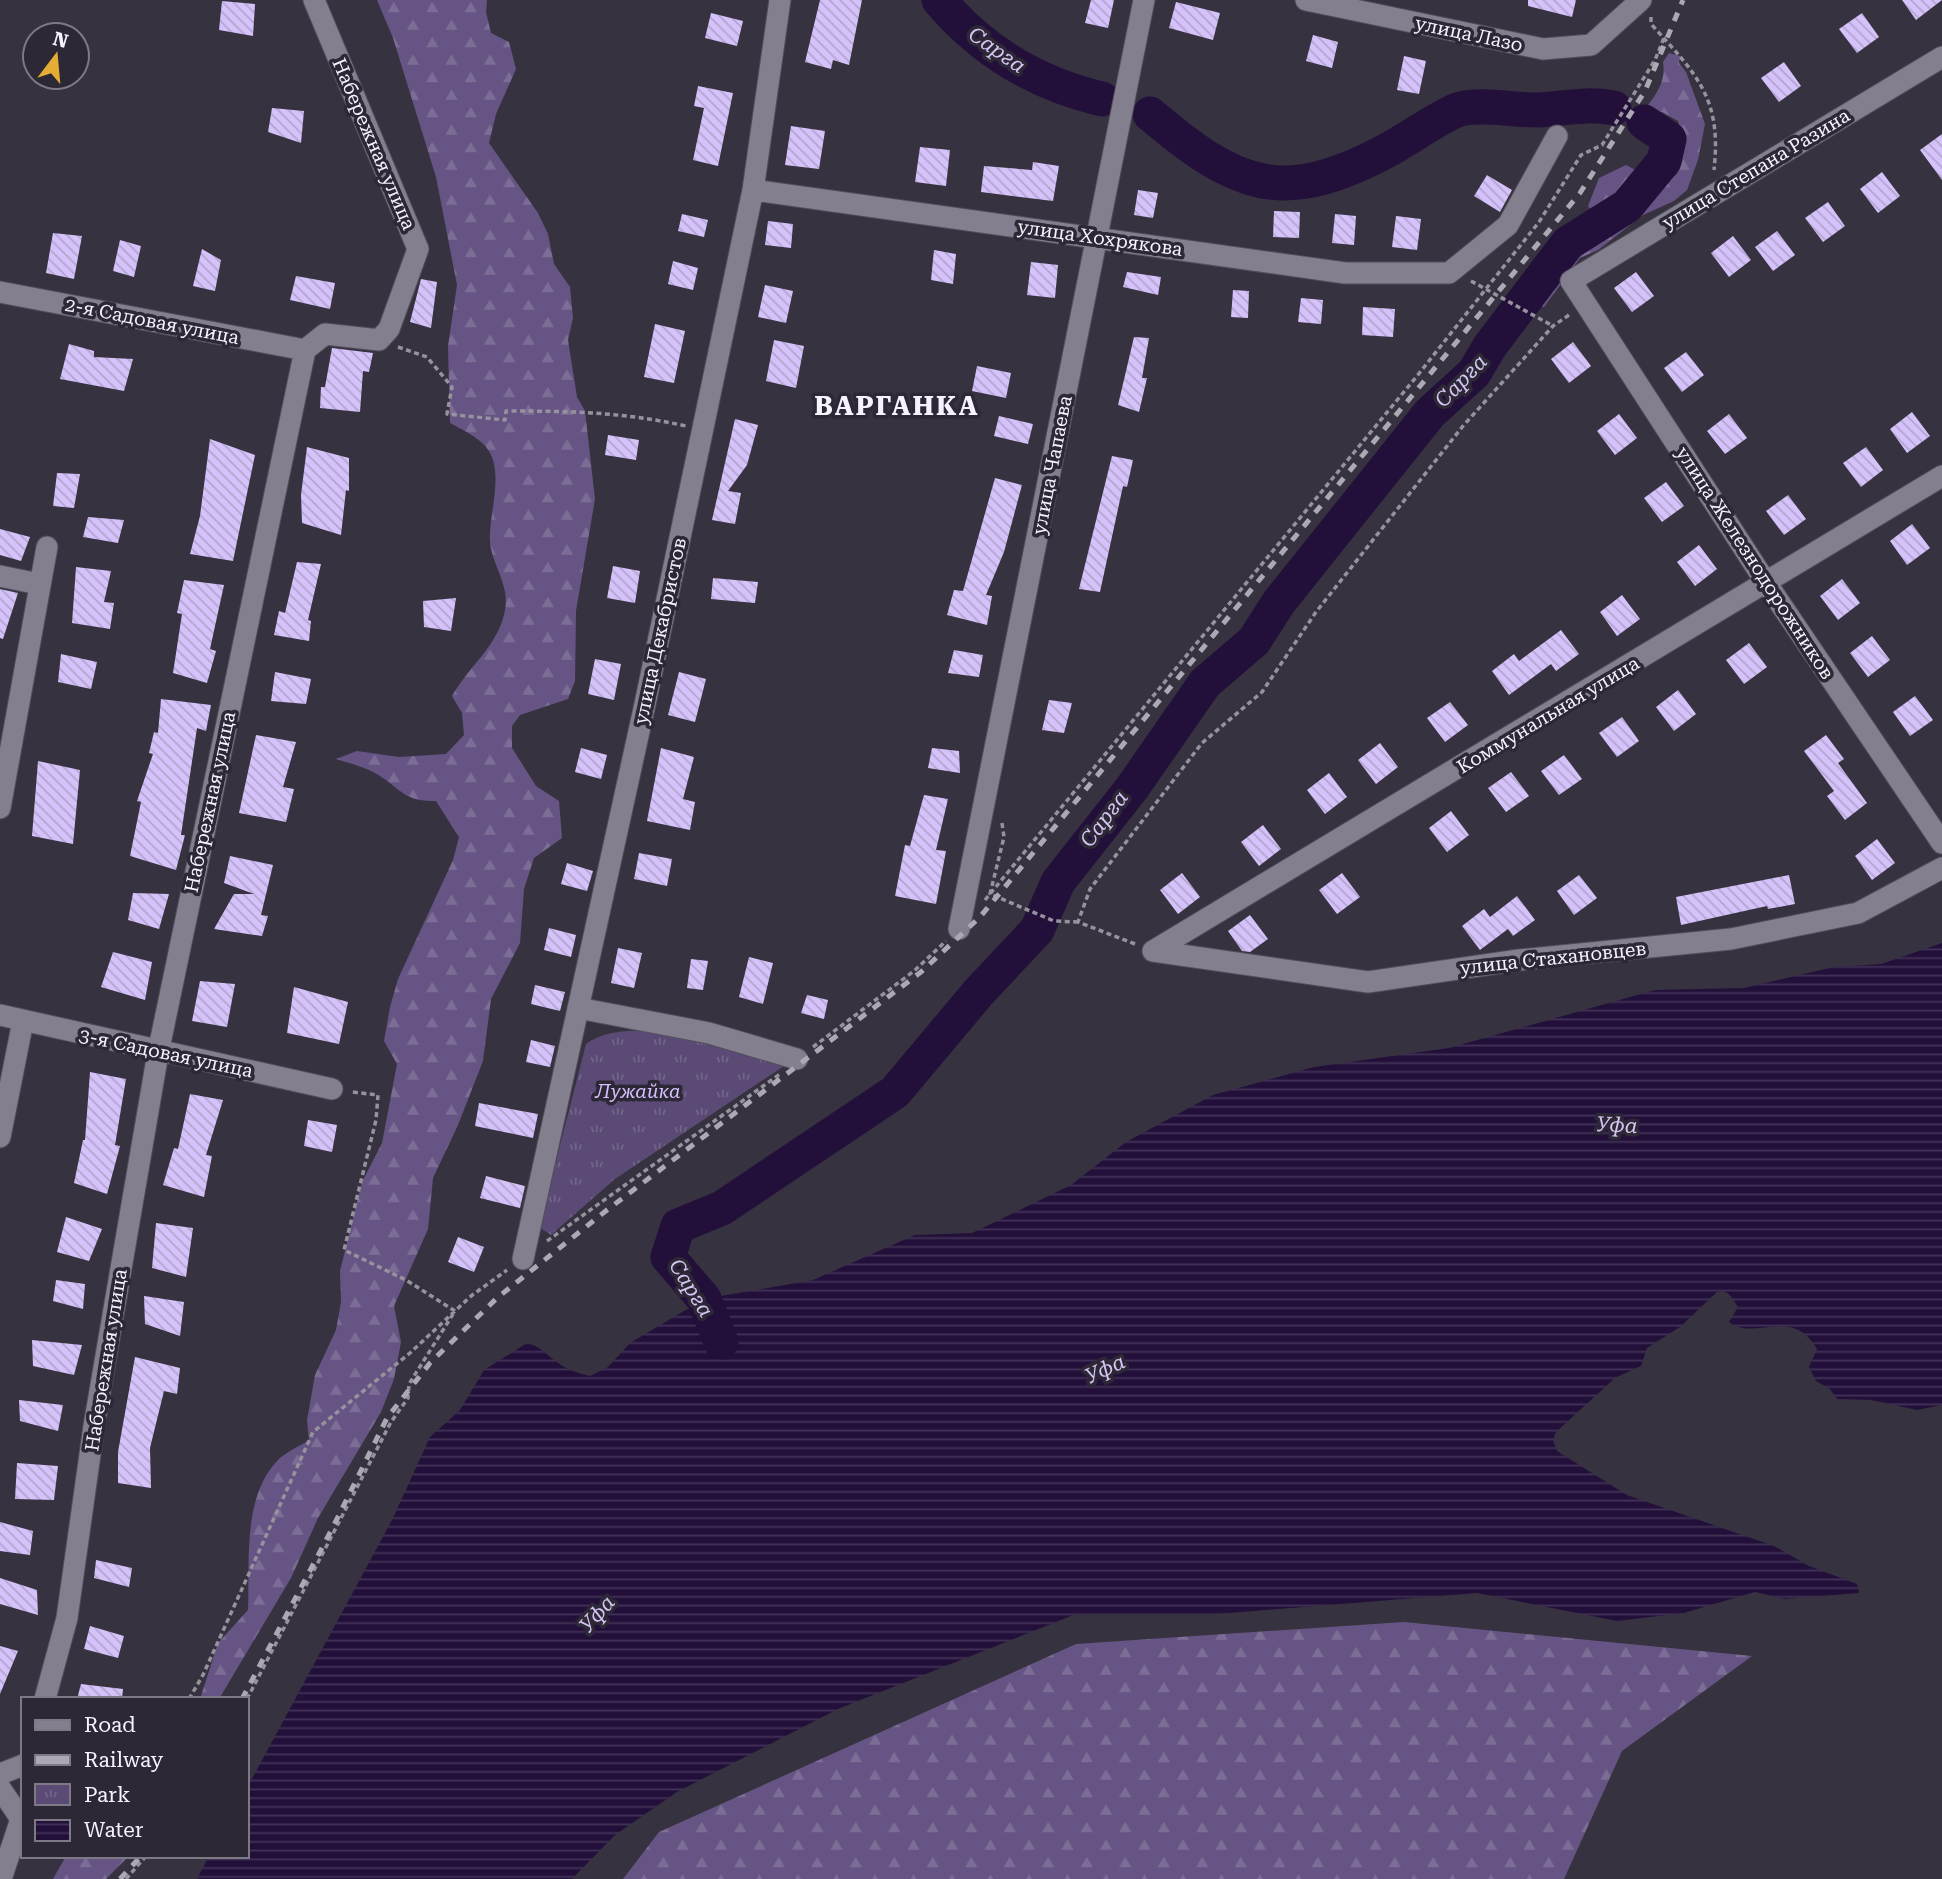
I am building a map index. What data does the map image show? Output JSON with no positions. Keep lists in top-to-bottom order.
{
  "streets": {
    "street": [
      "улица Лазо",
      "Набережная улица",
      "улица Степана Разина",
      "улица Хохрякова",
      "2-я Садовая улица",
      "улица Чапаева",
      "улица Железнодорожников",
      "улица Декабристов",
      "Коммунальная улица",
      "улица Стахановцев",
      "3-я Садовая улица"
    ]
  },
  "crossings": [
    ["Набережная улица", "2-я Садовая улица"],
    ["Набережная улица", "3-я Садовая улица"],
    ["улица Степана Разина", "улица Железнодорожников"],
    ["улица Хохрякова", "улица Чапаева"],
    ["улица Хохрякова", "улица Декабристов"],
    ["улица Железнодорожников", "Коммунальная улица"],
    ["Коммунальная улица", "улица Стахановцев"]
  ],
  "districts": ["ВАРГАНКА"],
  "water": ["Сарга", "Уфа"],
  "parks": ["Лужайка"],
  "legend": [
    "Road",
    "Railway",
    "Park",
    "Water"
  ],
  "north": "top"
}
